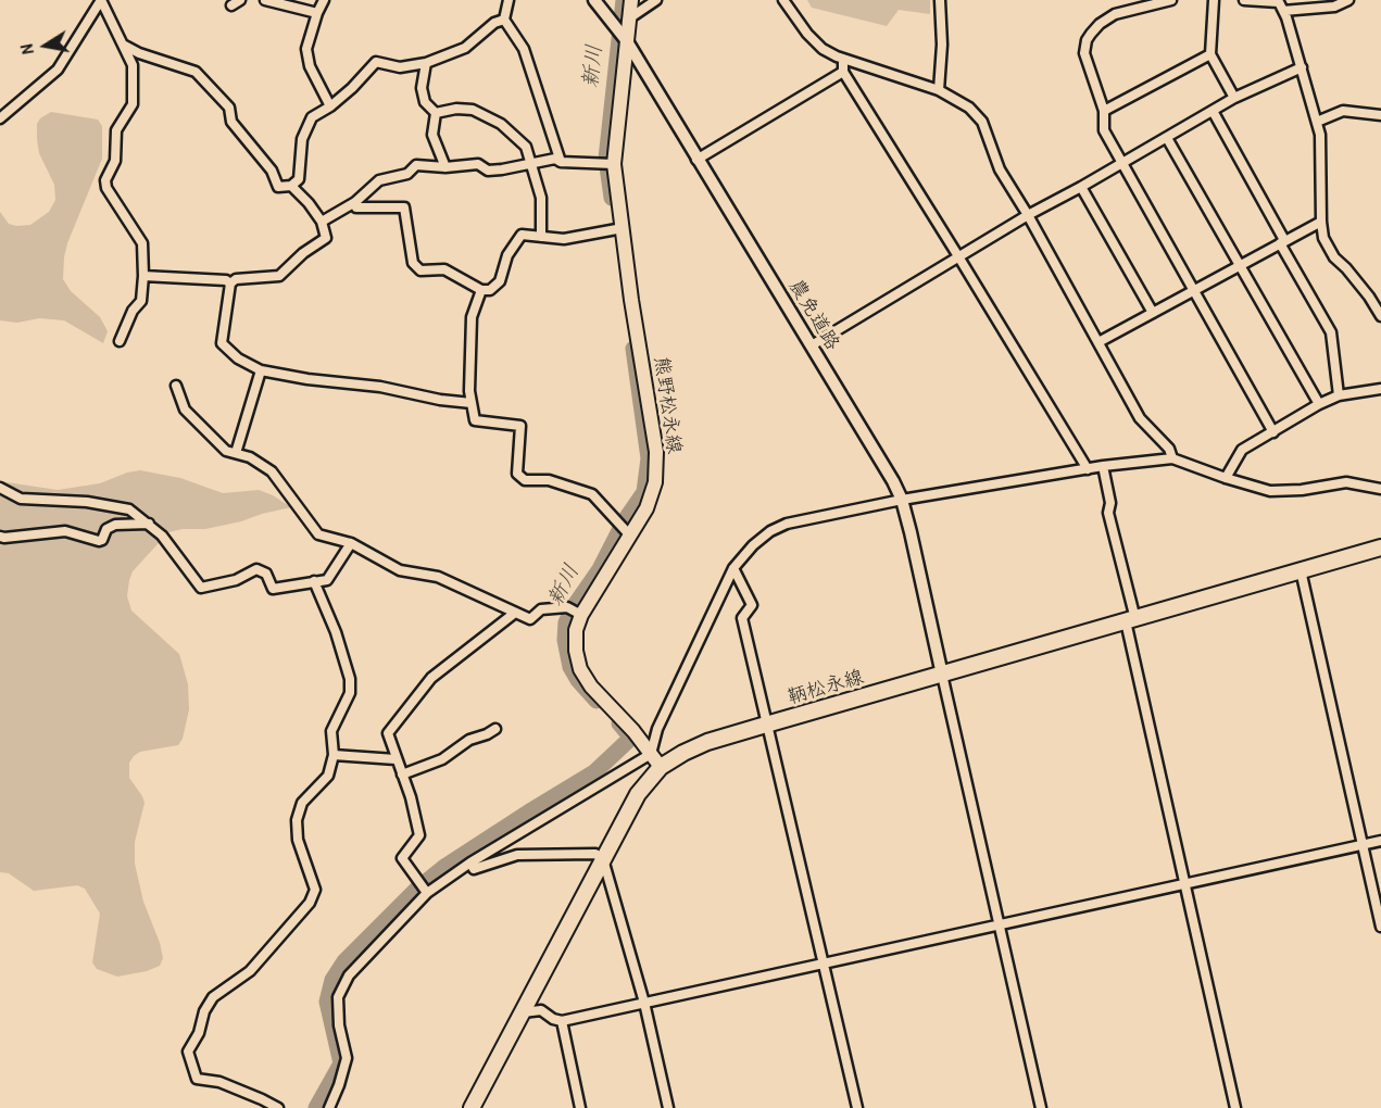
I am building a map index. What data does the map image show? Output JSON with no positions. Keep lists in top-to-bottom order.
{
  "streets": {
    "main road": ["熊野松永線", "鞆松永線"],
    "street": ["農免道路"]
  },
  "crossings": [
    ["農免道路", "熊野松永線"],
    ["農免道路", "鞆松永線"],
    ["熊野松永線", "鞆松永線"]
  ],
  "water": ["新川"],
  "north": "left"
}
